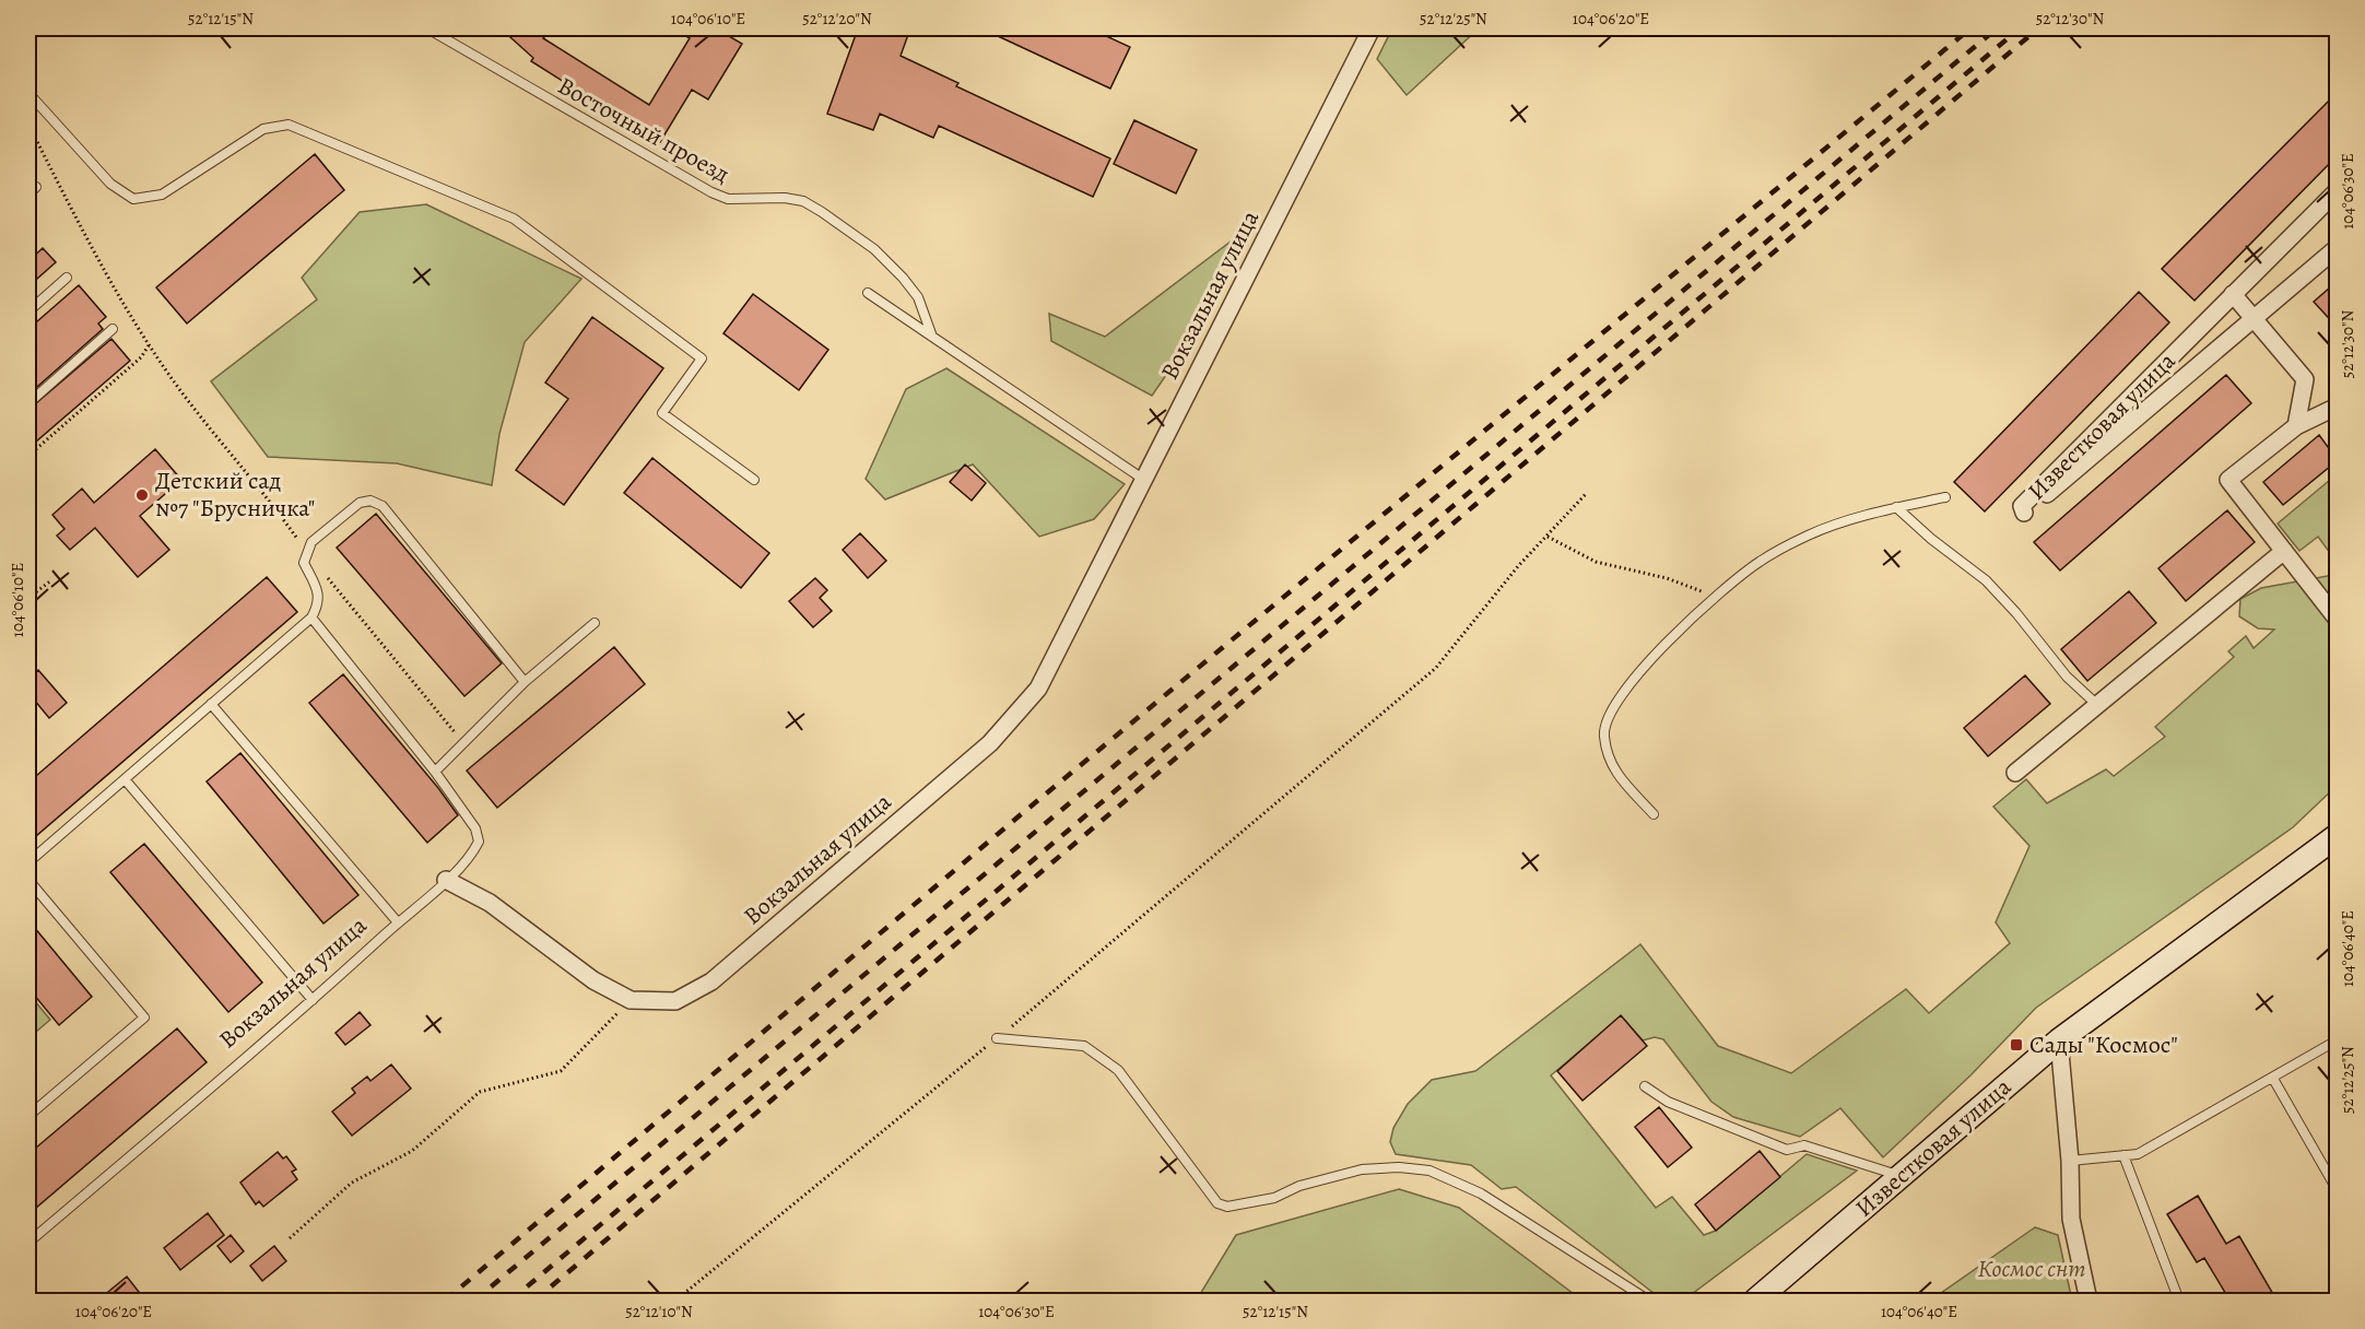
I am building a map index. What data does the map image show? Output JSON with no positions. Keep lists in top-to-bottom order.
{
  "streets": {
    "main road": ["Известковая улица"],
    "street": ["Вокзальная улица"],
    "lane": ["Восточный проезд"]
  },
  "parks": ["Космос снт"],
  "places": {
    "other": ["Детский сад №7 \"Брусничка\""],
    "transit": ["Сады \"Космос\""]
  },
  "coordinates": [
    "52°12'15\"N",
    "104°06'10\"E",
    "52°12'20\"N",
    "52°12'25\"N",
    "104°06'20\"E",
    "52°12'30\"N",
    "104°06'30\"E",
    "104°06'40\"E",
    "52°12'10\"N"
  ]
}
